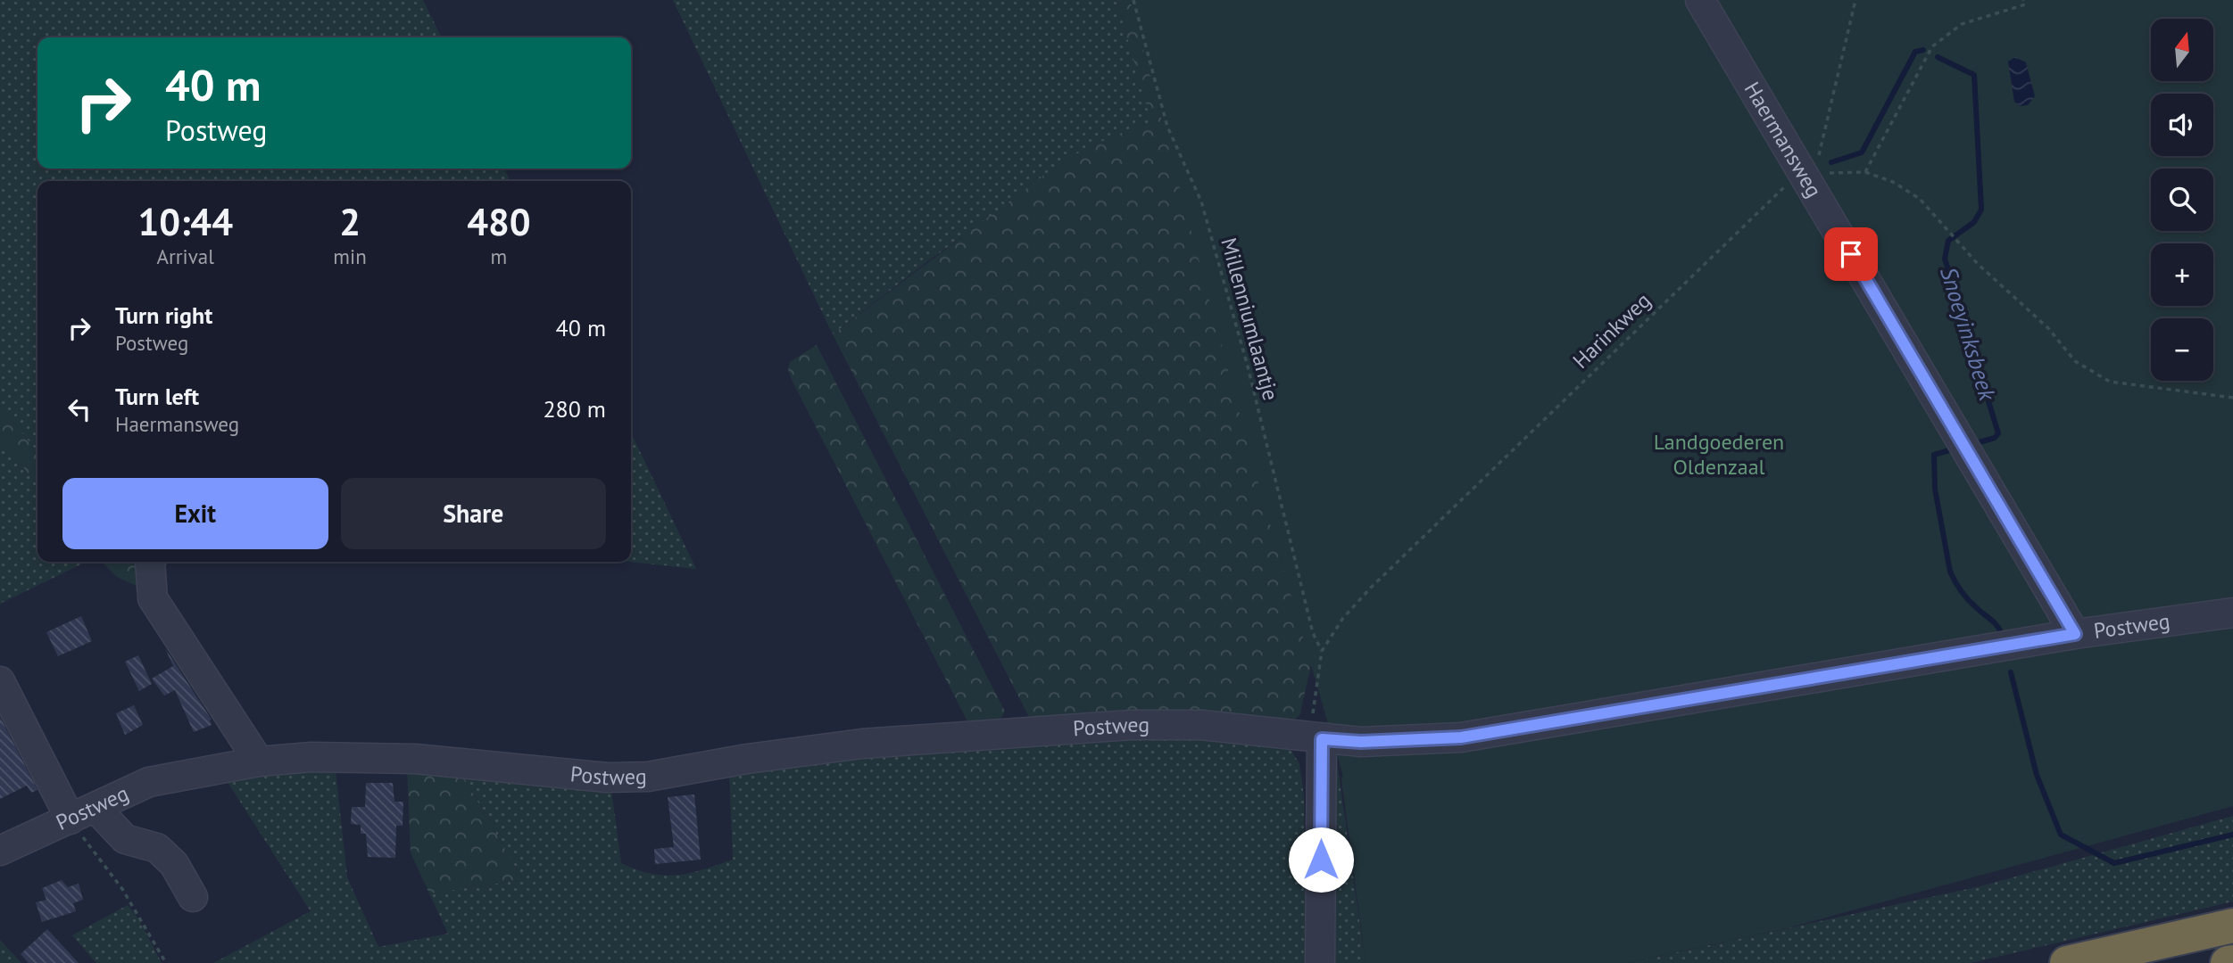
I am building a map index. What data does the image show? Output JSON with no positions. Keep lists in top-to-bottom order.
{
  "streets": {
    "street": ["Haermansweg", "Postweg"],
    "path": ["Millenniumlaantje", "Harinkweg"]
  },
  "crossings": [
    ["Haermansweg", "Harinkweg"],
    ["Haermansweg", "Postweg"],
    ["Millenniumlaantje", "Harinkweg"]
  ],
  "water": ["Snoeyinksbeek"],
  "parks": ["Landgoederen Oldenzaal"],
  "north": "top",
  "page": {
    "map_buttons": ["+", "−"],
    "turn": ["40 m", "Postweg"],
    "eta": [
      "10:44",
      "Arrival",
      "2",
      "min",
      "480",
      "m"
    ],
    "list": [
      {
        "name": "Turn right",
        "note": "Postweg",
        "value": "40 m"
      },
      {
        "name": "Turn left",
        "note": "Haermansweg",
        "value": "280 m"
      }
    ],
    "buttons": ["Exit", "Share"]
  }
}
